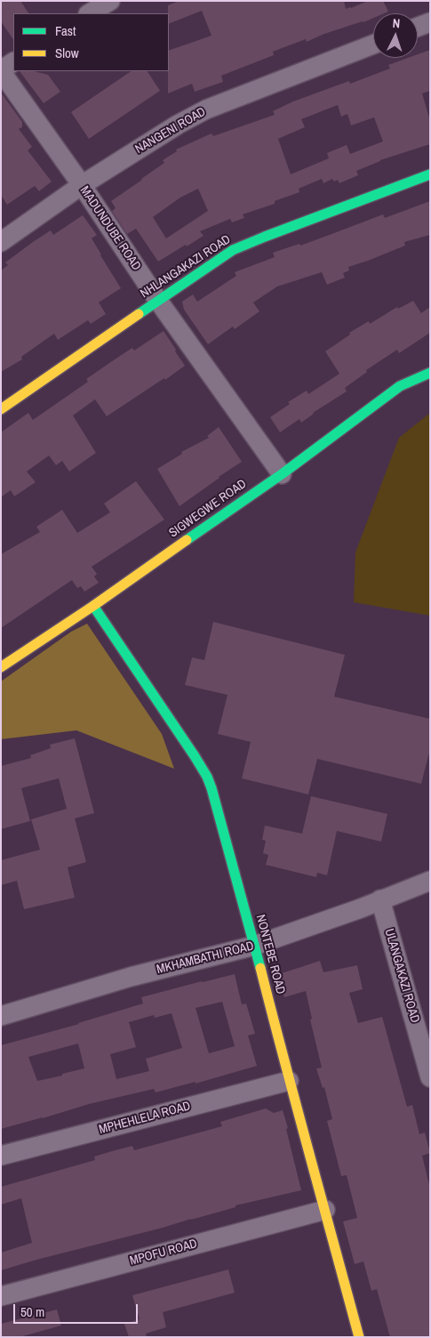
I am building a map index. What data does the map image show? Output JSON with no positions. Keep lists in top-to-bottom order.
{
  "streets": {
    "street": [
      "NANGENI ROAD",
      "MADUNDUBE ROAD",
      "NHLANGAKAZI ROAD",
      "SIGWEGWE ROAD",
      "NONTEBE ROAD",
      "MKHAMBATHI ROAD",
      "ULANGAKAZI ROAD",
      "MPHEHLELA ROAD",
      "MPOFU ROAD"
    ]
  },
  "crossings": [
    ["NANGENI ROAD", "MADUNDUBE ROAD"],
    ["MADUNDUBE ROAD", "NHLANGAKAZI ROAD"],
    ["MADUNDUBE ROAD", "SIGWEGWE ROAD"],
    ["SIGWEGWE ROAD", "NONTEBE ROAD"],
    ["NONTEBE ROAD", "MKHAMBATHI ROAD"],
    ["NONTEBE ROAD", "MPHEHLELA ROAD"],
    ["NONTEBE ROAD", "MPOFU ROAD"],
    ["MKHAMBATHI ROAD", "ULANGAKAZI ROAD"]
  ],
  "legend": ["Fast", "Slow"],
  "scale_bar": "50 m",
  "north": "top"
}
